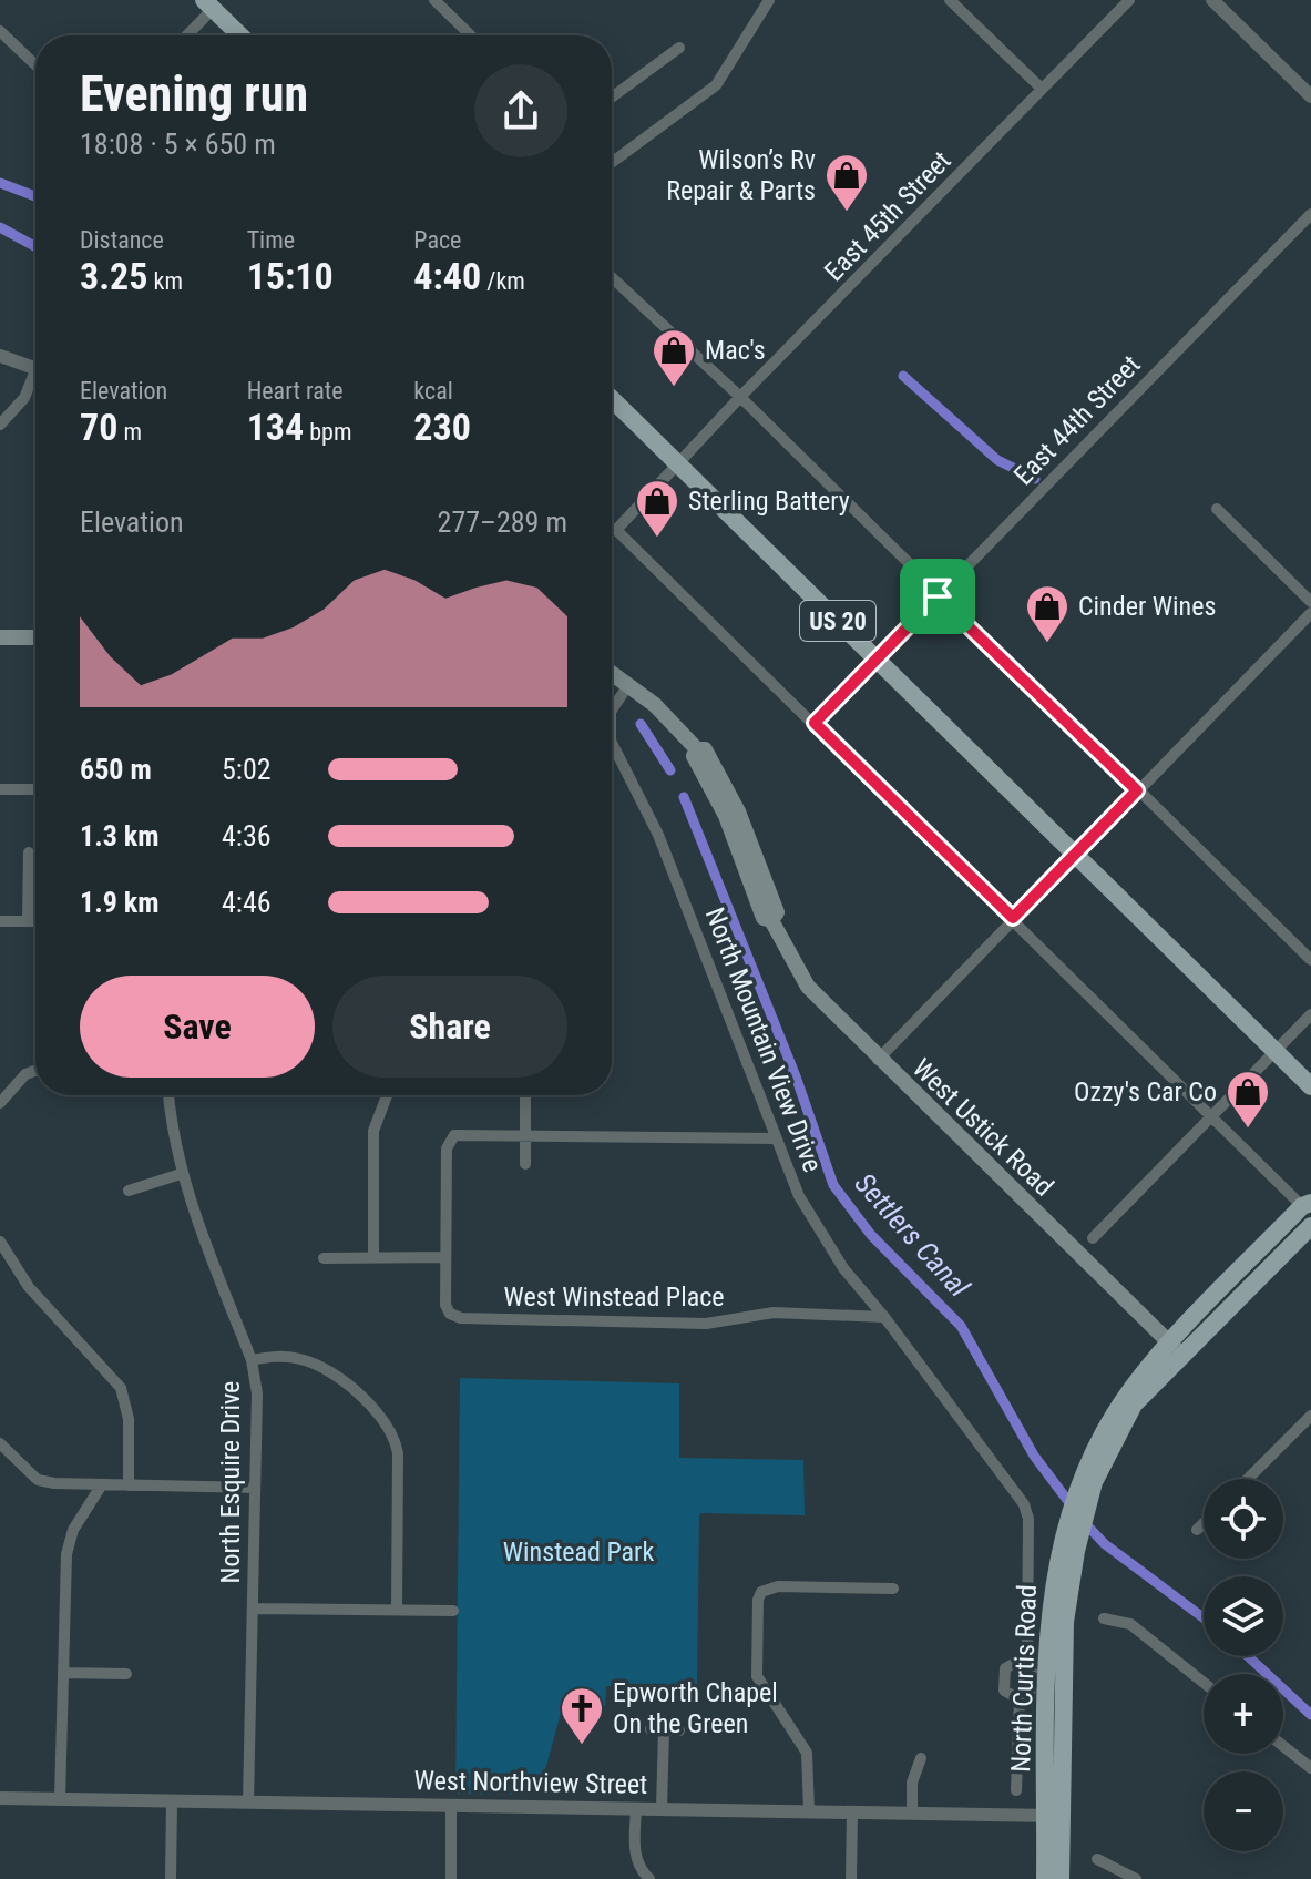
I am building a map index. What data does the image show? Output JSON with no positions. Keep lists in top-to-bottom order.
{
  "streets": {
    "main road": ["US 20", "West Ustick Road", "North Curtis Road"],
    "street": [
      "East 45th Street",
      "East 44th Street",
      "North Mountain View Drive",
      "West Winstead Place",
      "North Esquire Drive",
      "West Northview Street"
    ]
  },
  "crossings": [
    ["East 45th Street", "East 44th Street"],
    ["East 45th Street", "US 20"],
    ["East 44th Street", "US 20"],
    ["North Mountain View Drive", "West Ustick Road"],
    ["North Mountain View Drive", "West Winstead Place"],
    ["North Mountain View Drive", "North Curtis Road"],
    ["West Ustick Road", "North Curtis Road"],
    ["North Esquire Drive", "West Northview Street"],
    ["North Curtis Road", "West Northview Street"]
  ],
  "water": ["Settlers Canal"],
  "parks": ["Winstead Park"],
  "places": {
    "shop": [
      "Wilson’s Rv Repair & Parts",
      "Mac's",
      "Sterling Battery",
      "Cinder Wines",
      "Ozzy's Car Co"
    ],
    "church": ["Epworth Chapel On the Green"]
  },
  "page": {
    "heading": ["Evening run", "18:08 · 5 × 650 m"],
    "stats": [
      ["Distance", "3.25 km"],
      ["Time", "15:10"],
      ["Pace", "4:40 /km"],
      ["Elevation", "70 m"],
      ["Heart rate", "134 bpm"],
      ["kcal", "230"]
    ],
    "chart": ["Elevation", "277–289 m"],
    "list": [
      {
        "name": "650 m",
        "note": "5:02"
      },
      {
        "name": "1.3 km",
        "note": "4:36"
      },
      {
        "name": "1.9 km",
        "note": "4:46"
      }
    ],
    "buttons": ["Save", "Share"],
    "map_buttons": ["+", "−"]
  }
}
